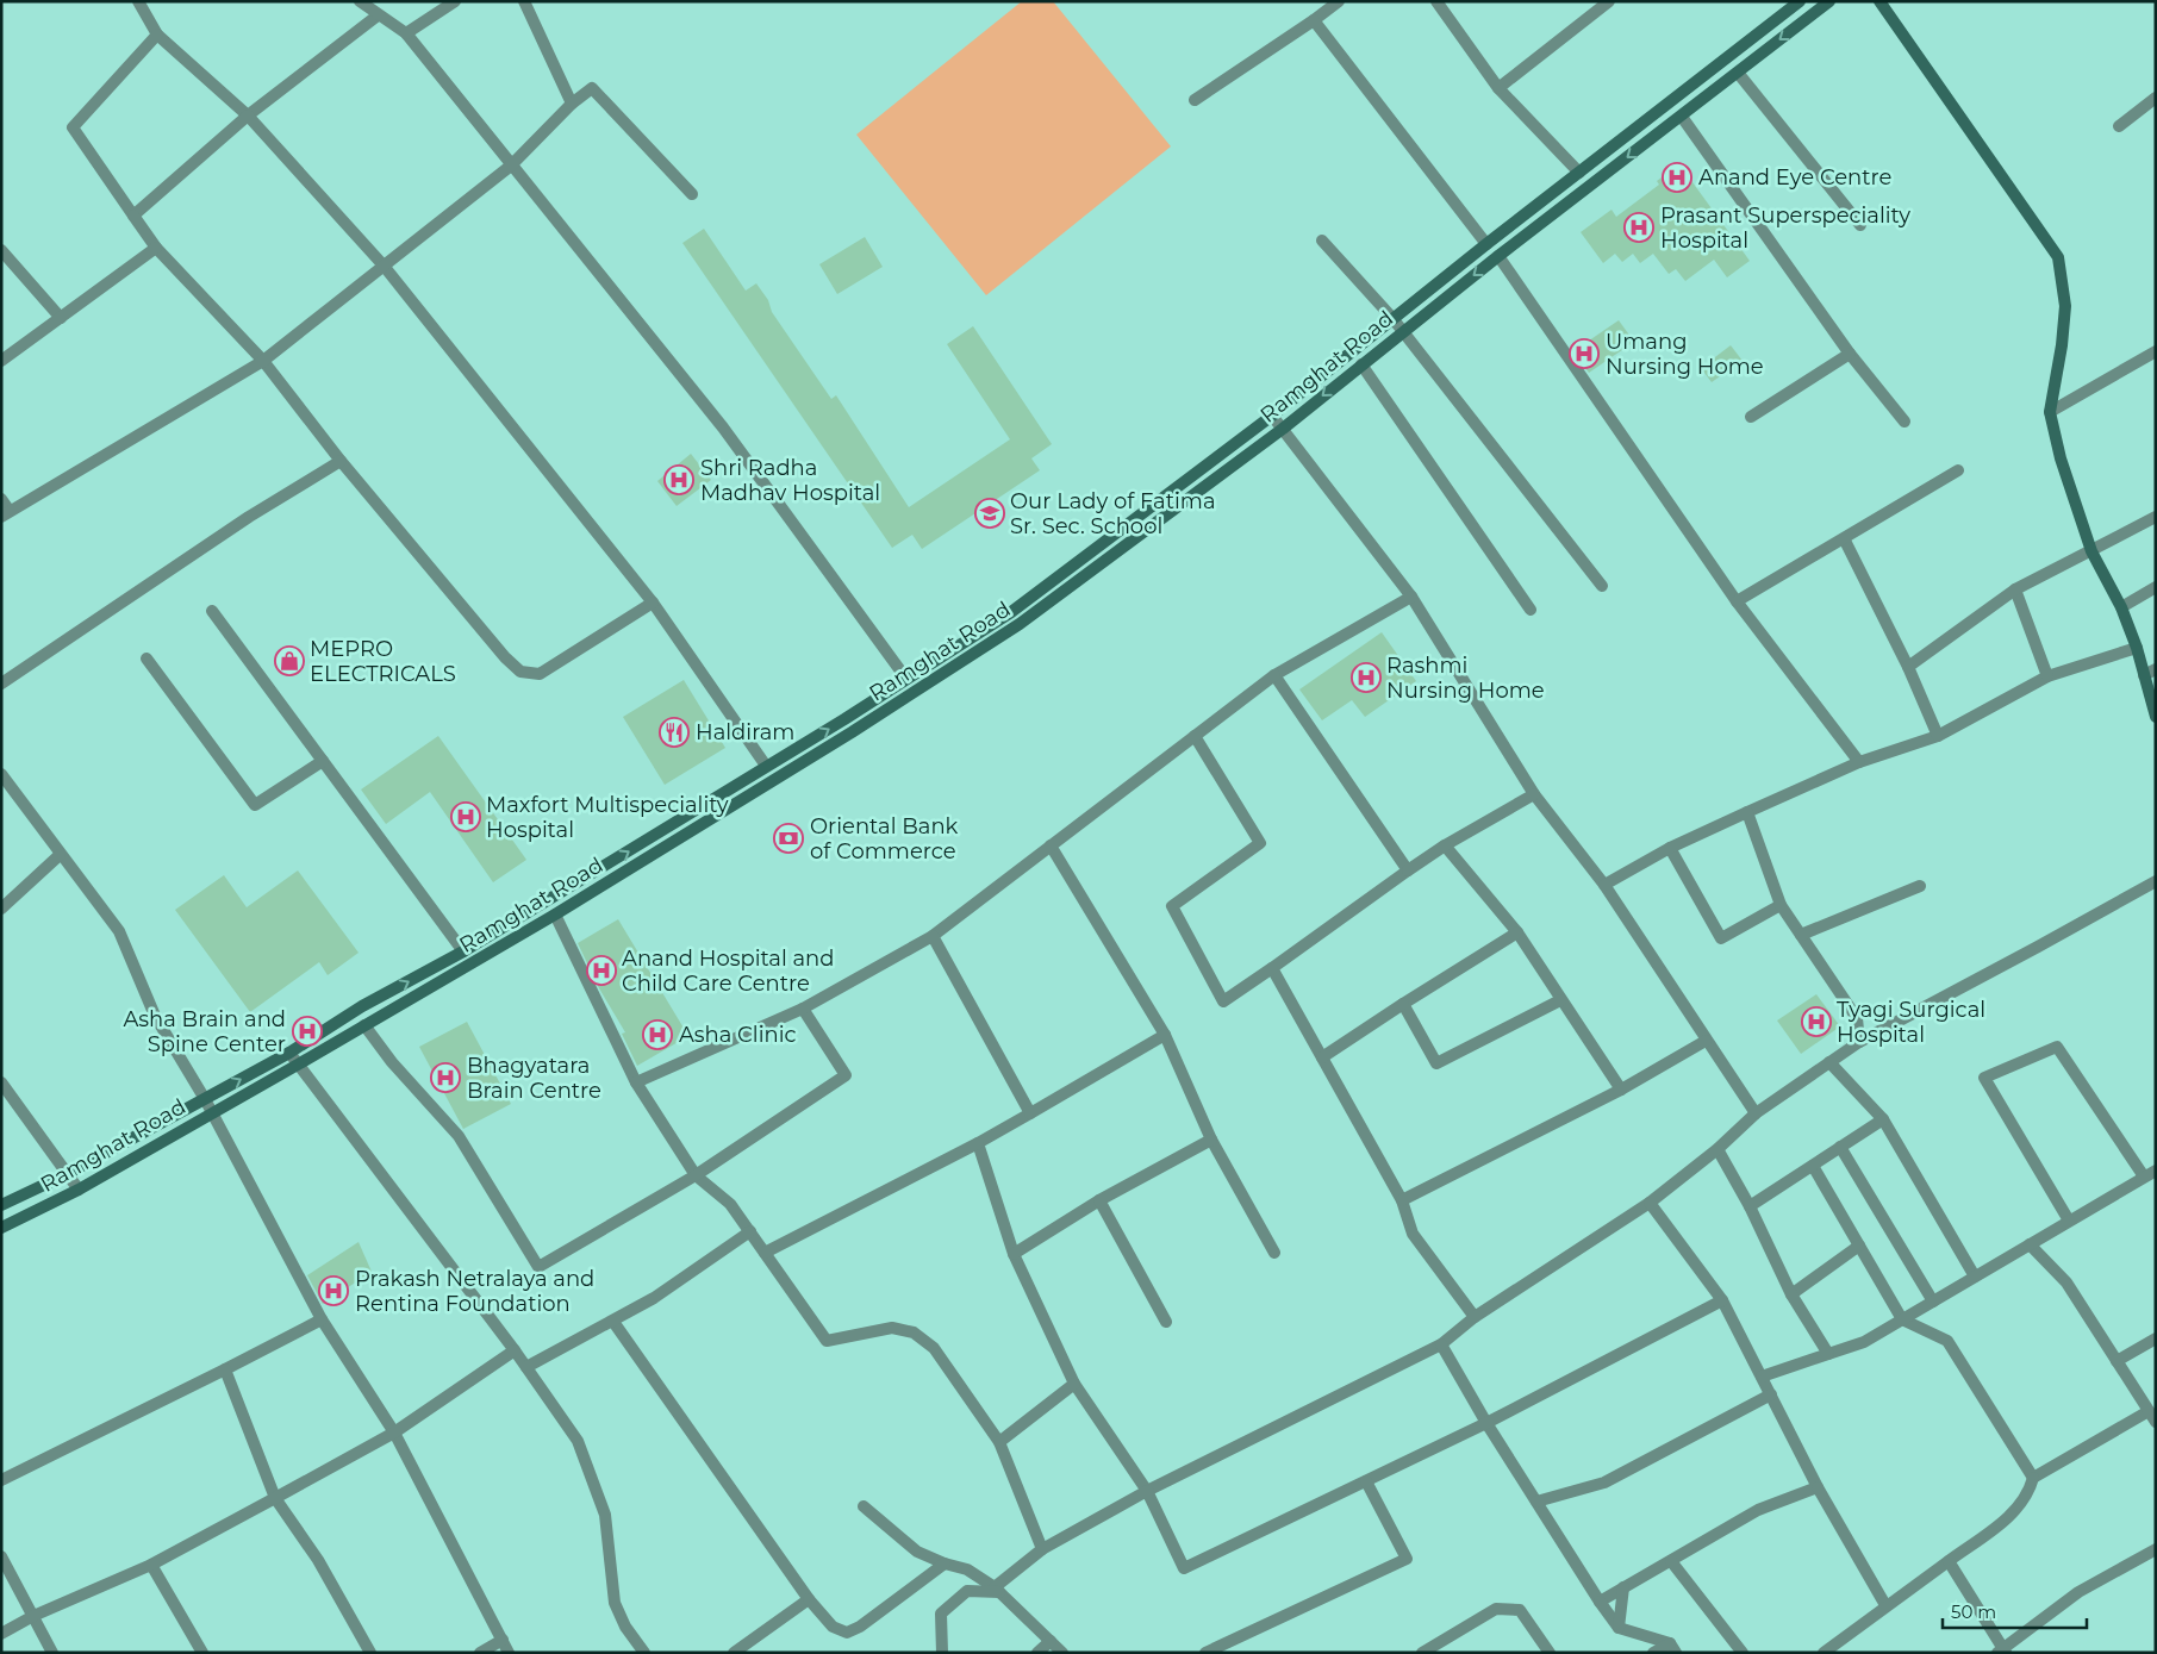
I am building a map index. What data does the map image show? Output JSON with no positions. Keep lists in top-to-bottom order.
{
  "streets": {
    "main road": ["Ramghat Road"]
  },
  "places": {
    "hospital": [
      "Anand Eye Centre",
      "Prasant Superspeciality Hospital",
      "Umang Nursing Home",
      "Shri Radha Madhav Hospital",
      "Rashmi Nursing Home",
      "Maxfort Multispeciality Hospital",
      "Anand Hospital and Child Care Centre",
      "Tyagi Surgical Hospital",
      "Asha Brain and Spine Center",
      "Asha Clinic",
      "Bhagyatara Brain Centre",
      "Prakash Netralaya and Rentina Foundation"
    ],
    "school or university": ["Our Lady of Fatima Sr. Sec. School"],
    "shop": ["MEPRO ELECTRICALS"],
    "restaurant": ["Haldiram"],
    "bank": ["Oriental Bank of Commerce"]
  },
  "scale_bar": "50 m"
}
